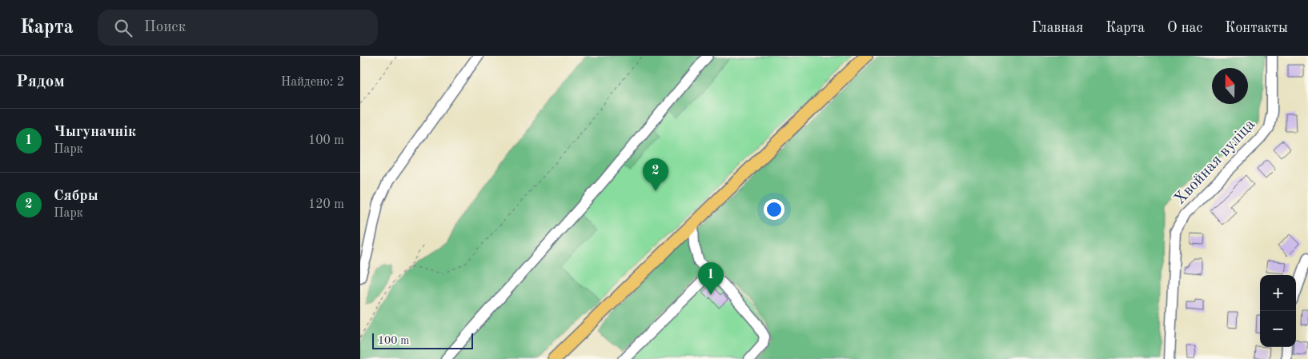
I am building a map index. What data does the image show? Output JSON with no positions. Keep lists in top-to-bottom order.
{
  "streets": {
    "street": ["Хвойная вуліца"]
  },
  "scale_bar": "100 m",
  "north": "top",
  "page": {
    "header": "Карта",
    "search": "Поиск",
    "nav": [
      "Главная",
      "Карта",
      "О нас",
      "Контакты"
    ],
    "heading": ["Рядом", "Найдено: 2"],
    "list": [
      {
        "mark": "1",
        "name": "Чыгуначнік",
        "note": "Парк",
        "value": "100 m"
      },
      {
        "mark": "2",
        "name": "Сябры",
        "note": "Парк",
        "value": "120 m"
      }
    ],
    "pins": ["2", "1"],
    "map_buttons": ["+", "−"],
    "scale": "100 m"
  }
}
